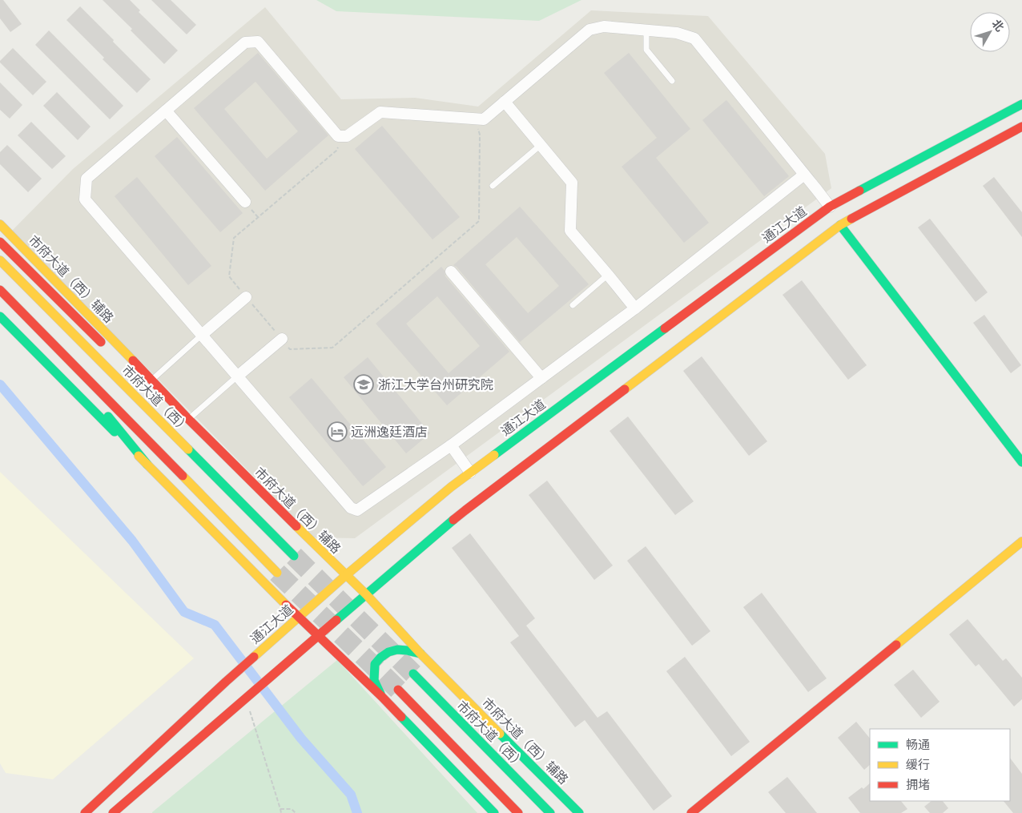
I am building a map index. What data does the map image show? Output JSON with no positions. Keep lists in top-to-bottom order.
{
  "streets": {
    "main road": ["通江大道", "市府大道（西）辅路", "市府大道（西）"]
  },
  "crossings": [
    ["通江大道", "市府大道（西）辅路"]
  ],
  "places": {
    "school or university": ["浙江大学台州研究院"],
    "hotel": ["远洲逸廷酒店"]
  },
  "legend": ["畅通", "缓行", "拥堵"],
  "north": "top right"
}
